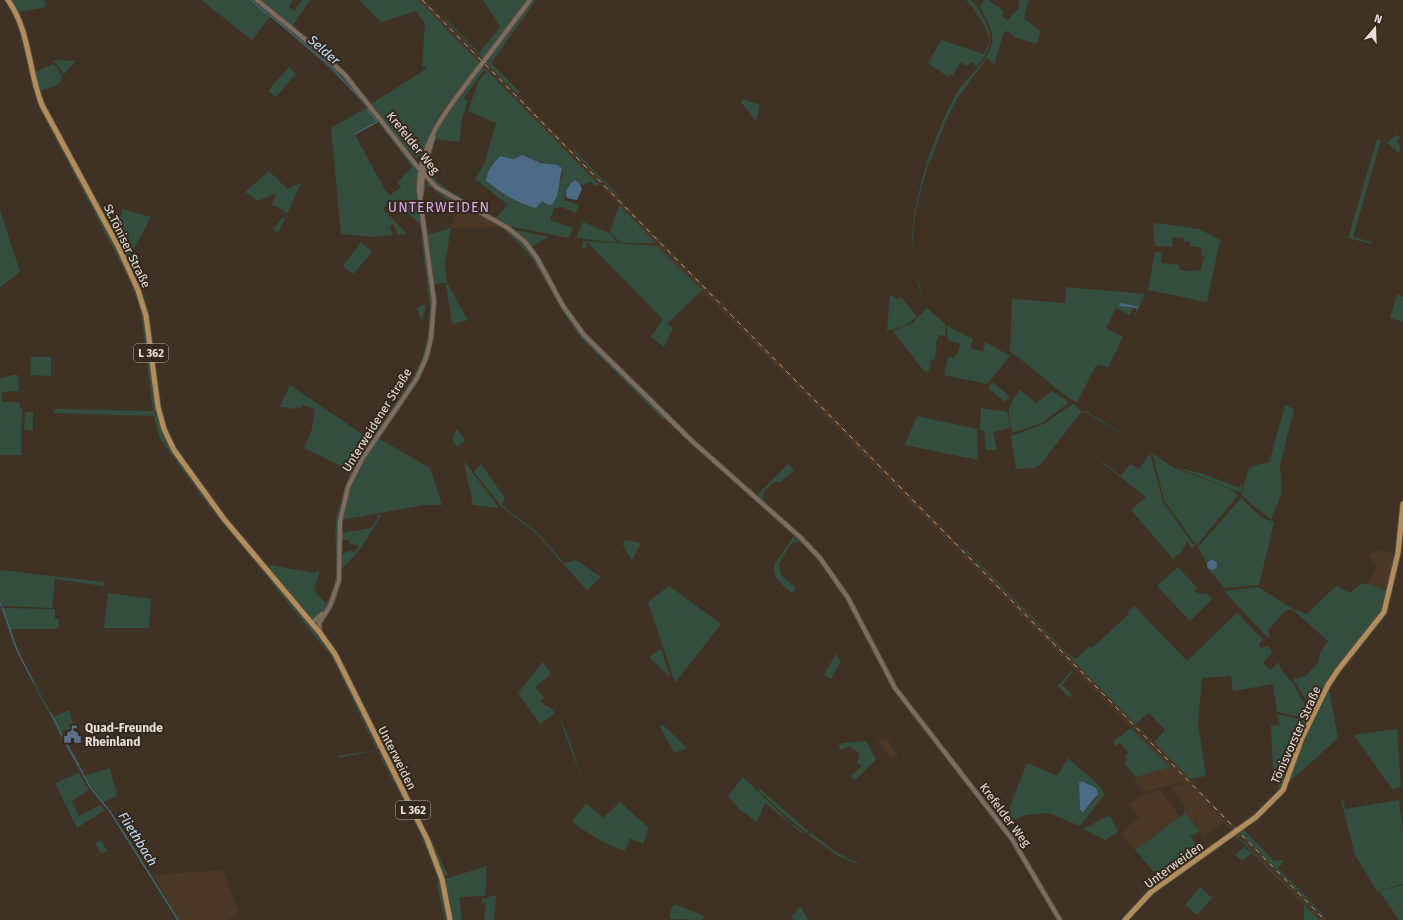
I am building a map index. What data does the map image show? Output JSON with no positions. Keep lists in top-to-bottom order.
{
  "streets": {
    "main road": [
      "St.Töniser Straße",
      "L 362",
      "Tönisvorster Straße",
      "Unterweiden"
    ],
    "street": ["Krefelder Weg", "Unterweidener Straße"]
  },
  "crossings": [
    ["Krefelder Weg", "Unterweidener Straße"],
    ["St.Töniser Straße", "Unterweiden"],
    ["Tönisvorster Straße", "Unterweiden"]
  ],
  "districts": ["UNTERWEIDEN"],
  "water": ["Selder", "Fliethbach"],
  "places": {
    "public building": ["Quad-Freunde Rheinland"]
  },
  "north": "top"
}
